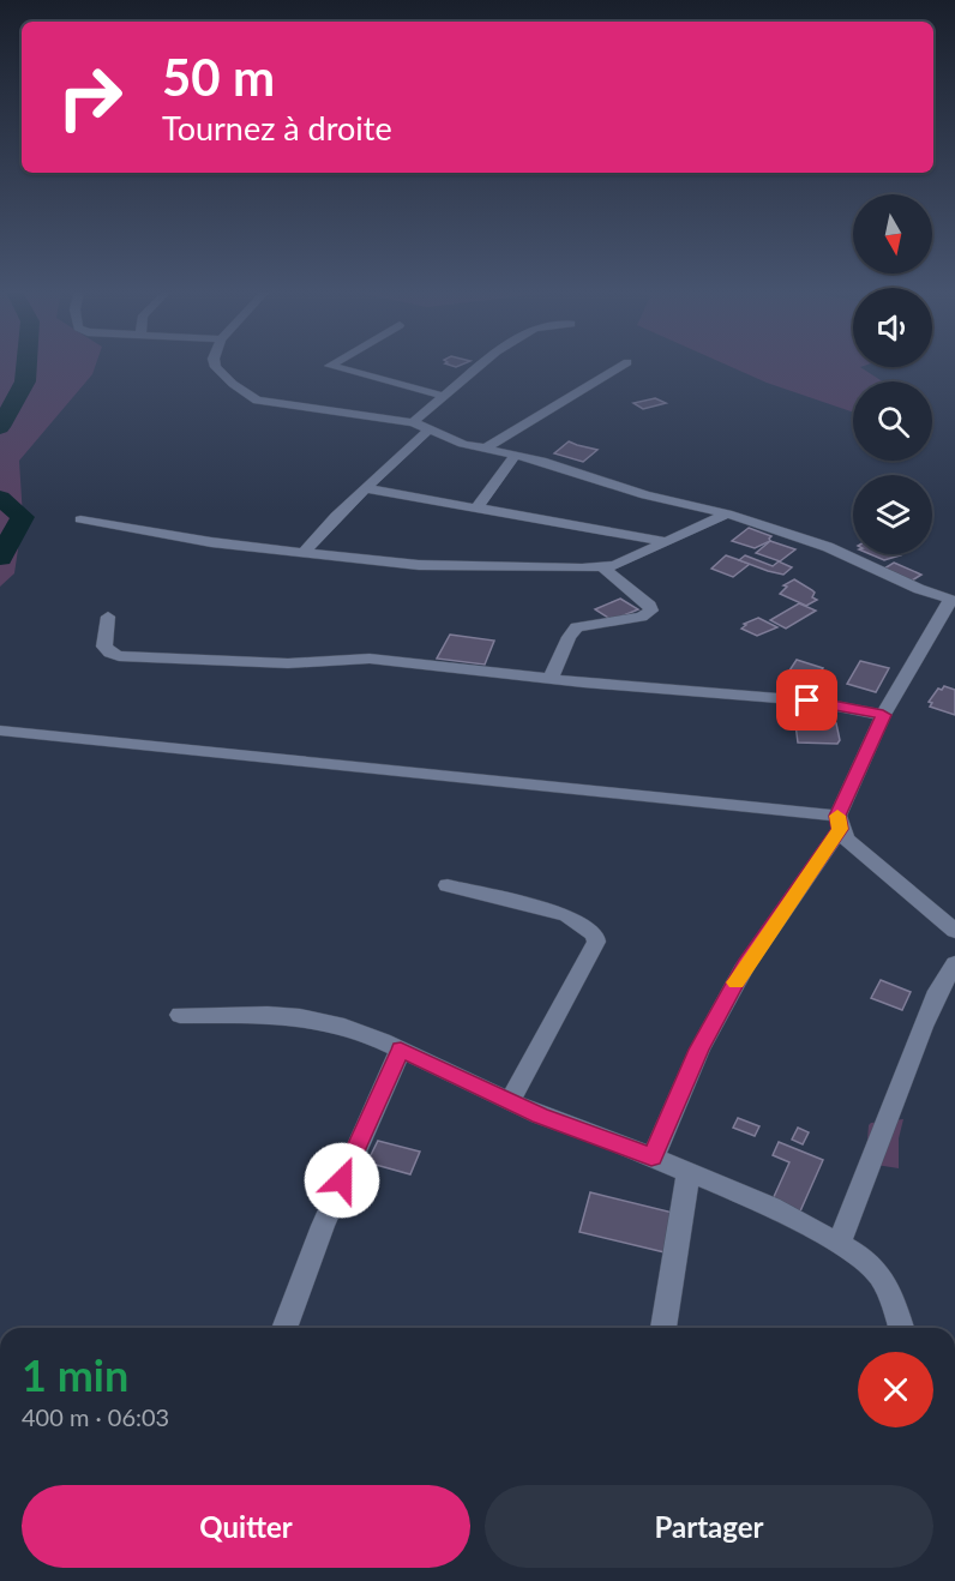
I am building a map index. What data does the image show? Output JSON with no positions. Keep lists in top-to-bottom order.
{
  "north": "bottom",
  "page": {
    "turn": ["50 m", "Tournez à droite"],
    "heading": ["1 min", "400 m · 06:03"],
    "buttons": ["Quitter", "Partager"]
  }
}
